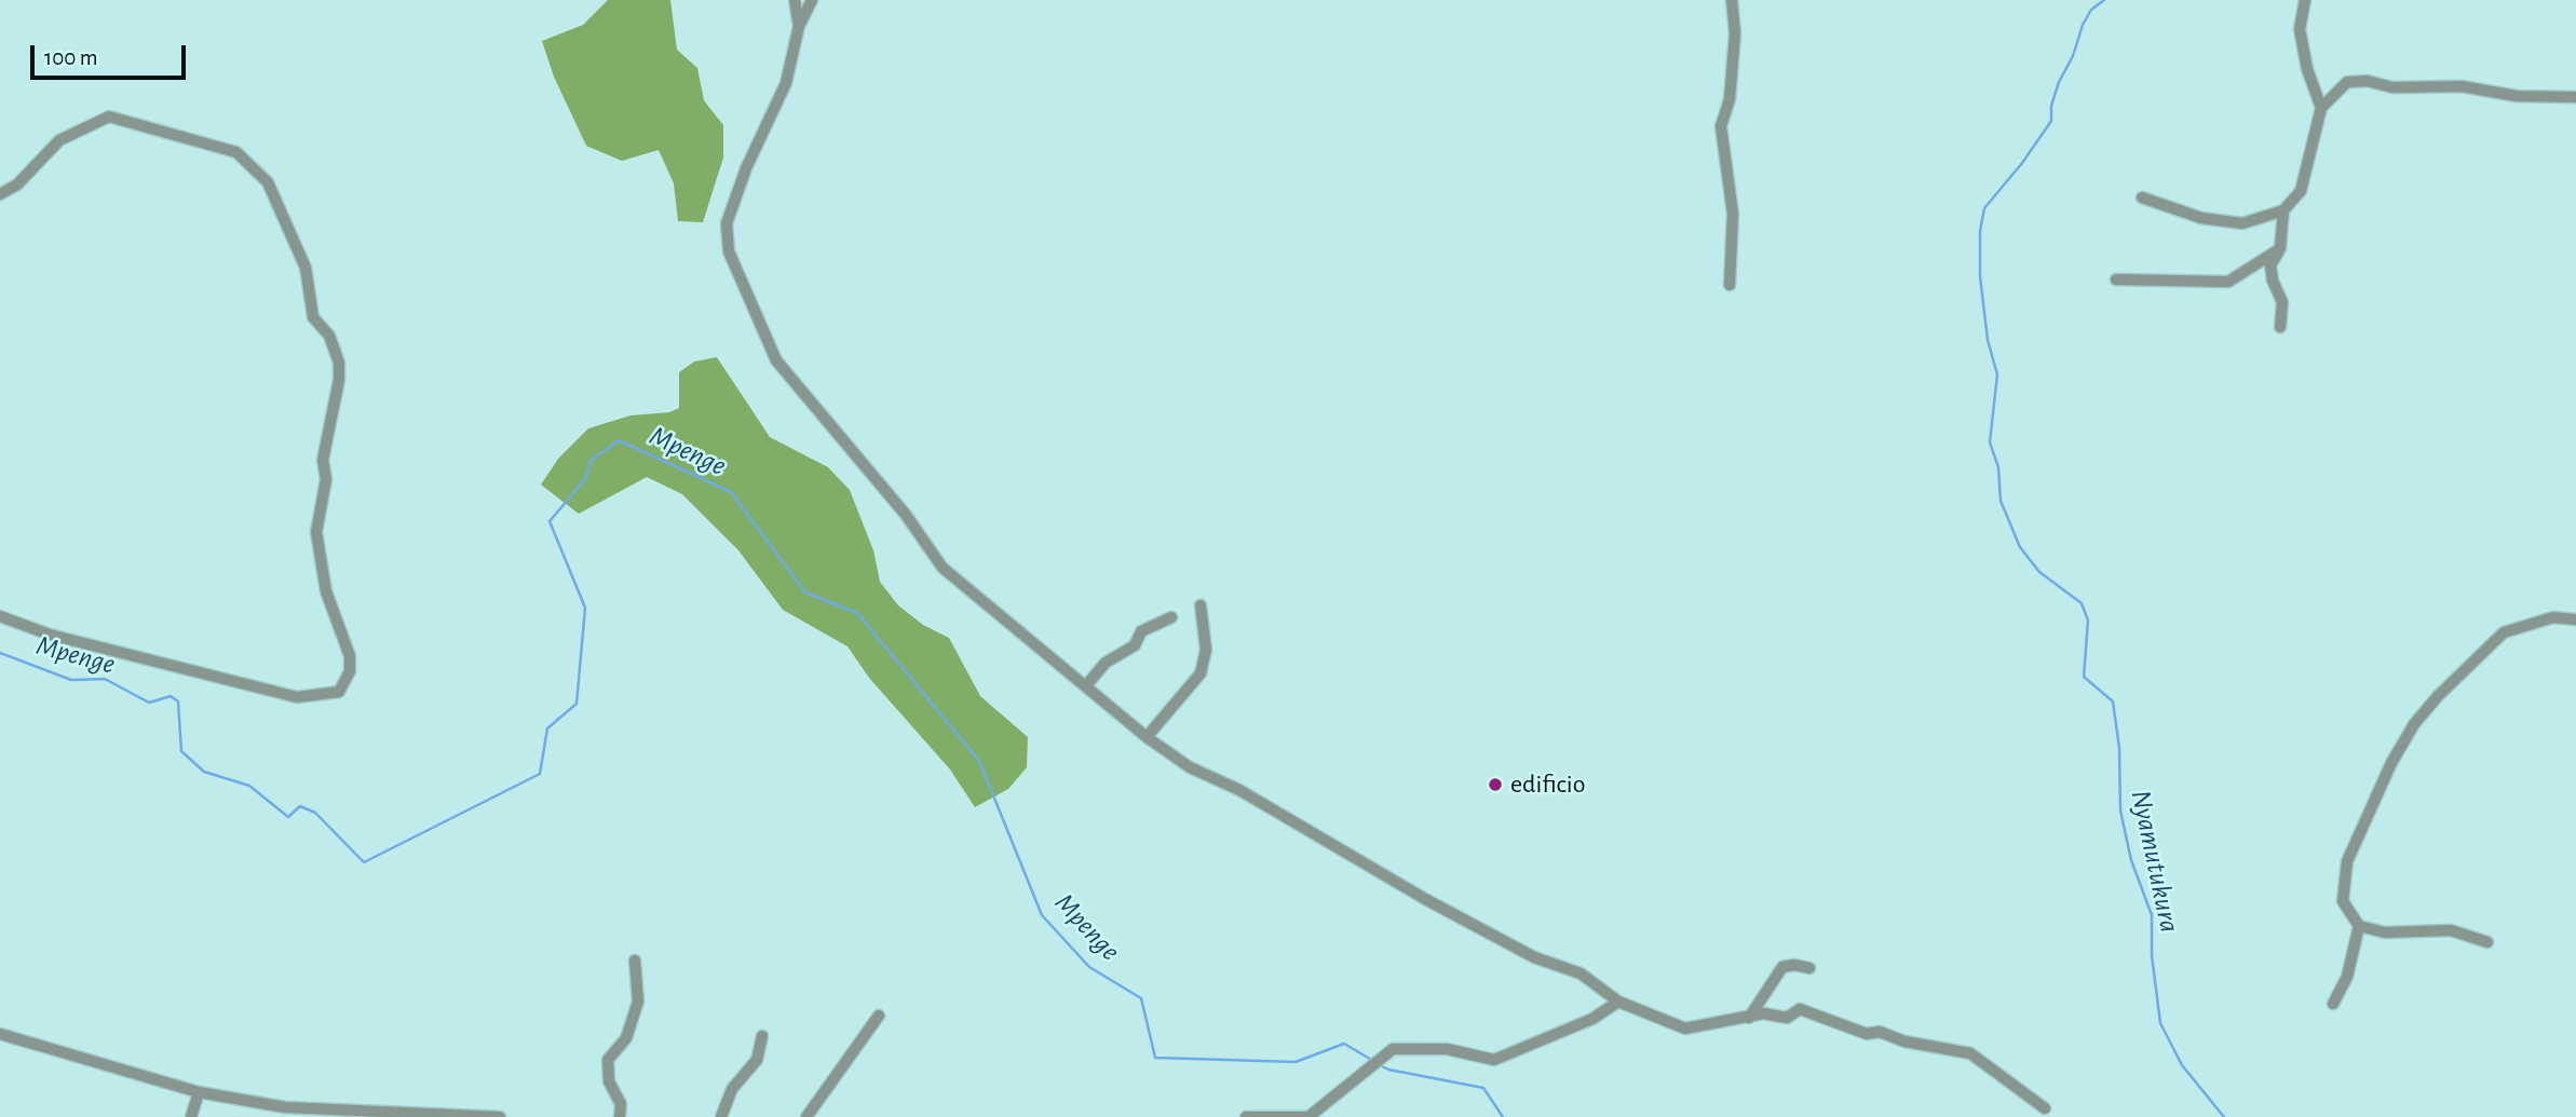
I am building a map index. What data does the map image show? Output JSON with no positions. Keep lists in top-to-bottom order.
{
  "water": ["Mpenge", "Nyamutukura"],
  "places": ["edificio"],
  "scale_bar": "100 m"
}
